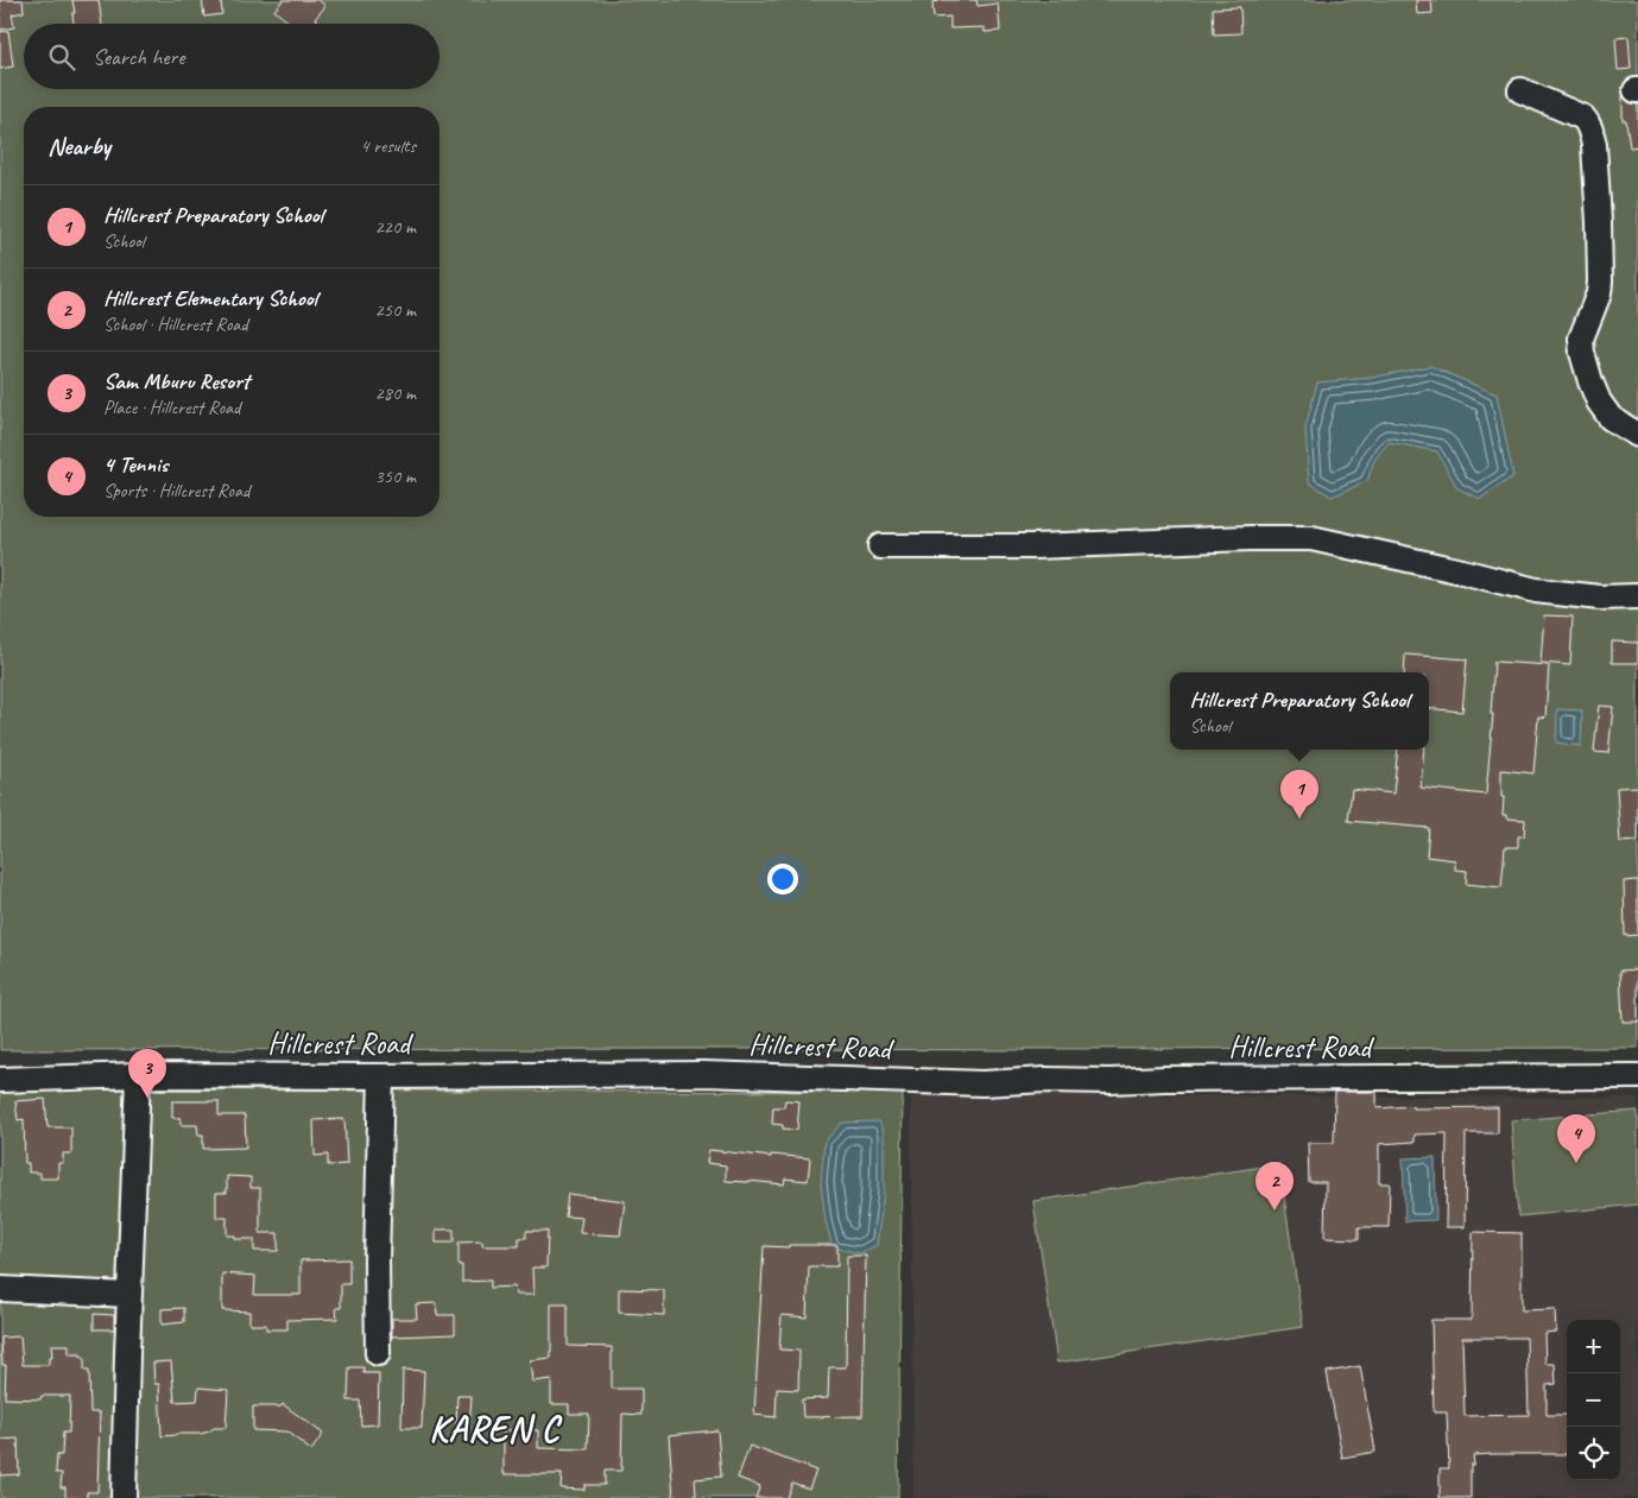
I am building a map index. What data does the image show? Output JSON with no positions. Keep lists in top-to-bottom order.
{
  "streets": {
    "street": ["Hillcrest Road"]
  },
  "districts": ["KAREN C"],
  "page": {
    "search": "Search here",
    "heading": ["Nearby", "4 results"],
    "list": [
      {
        "mark": "1",
        "name": "Hillcrest Preparatory School",
        "note": "School",
        "value": "220 m"
      },
      {
        "mark": "2",
        "name": "Hillcrest Elementary School",
        "note": "School · Hillcrest Road",
        "value": "250 m"
      },
      {
        "mark": "3",
        "name": "Sam Mburu Resort",
        "note": "Place · Hillcrest Road",
        "value": "280 m"
      },
      {
        "mark": "4",
        "name": "4 Tennis",
        "note": "Sports · Hillcrest Road",
        "value": "350 m"
      }
    ],
    "popup": ["Hillcrest Preparatory School", "School"],
    "pins": [
      "1",
      "3",
      "4",
      "2"
    ],
    "map_buttons": ["+", "−"]
  }
}
